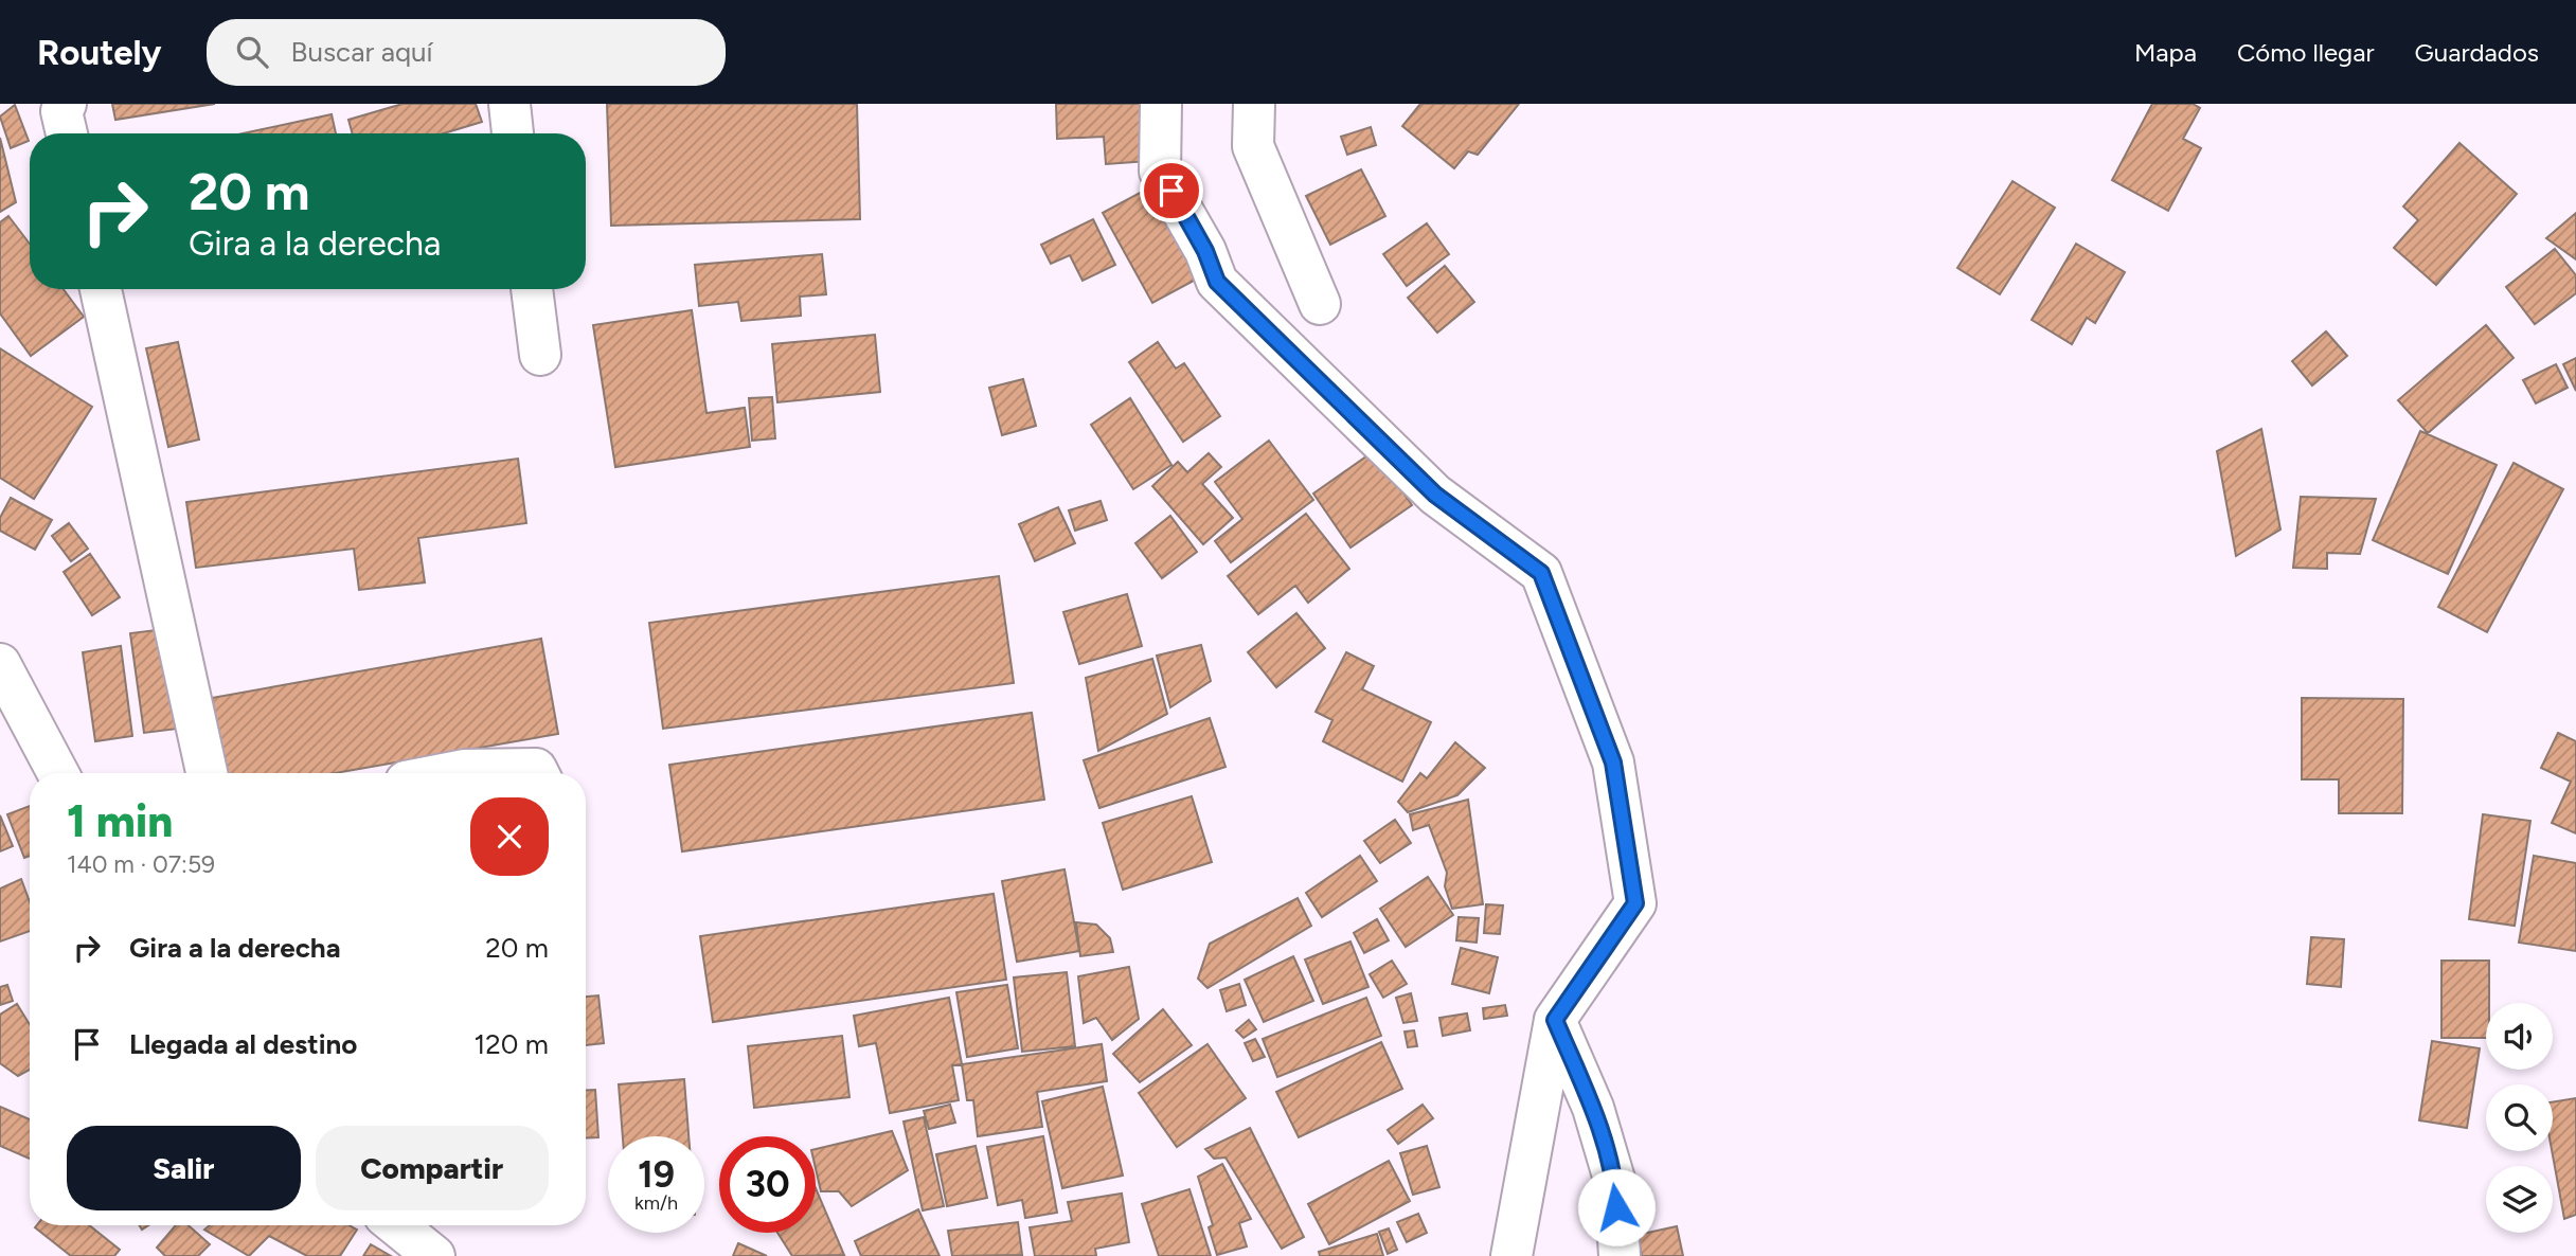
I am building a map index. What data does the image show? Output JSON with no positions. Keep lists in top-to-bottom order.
{
  "page": {
    "header": "Routely",
    "search": "Buscar aquí",
    "nav": ["Mapa", "Cómo llegar", "Guardados"],
    "turn": ["20 m", "Gira a la derecha"],
    "heading": ["1 min", "140 m · 07:59"],
    "list": [
      {
        "name": "Gira a la derecha",
        "value": "20 m"
      },
      {
        "name": "Llegada al destino",
        "value": "120 m"
      }
    ],
    "buttons": ["Salir", "Compartir"],
    "speed": "19 km/h",
    "limit": "30"
  }
}
